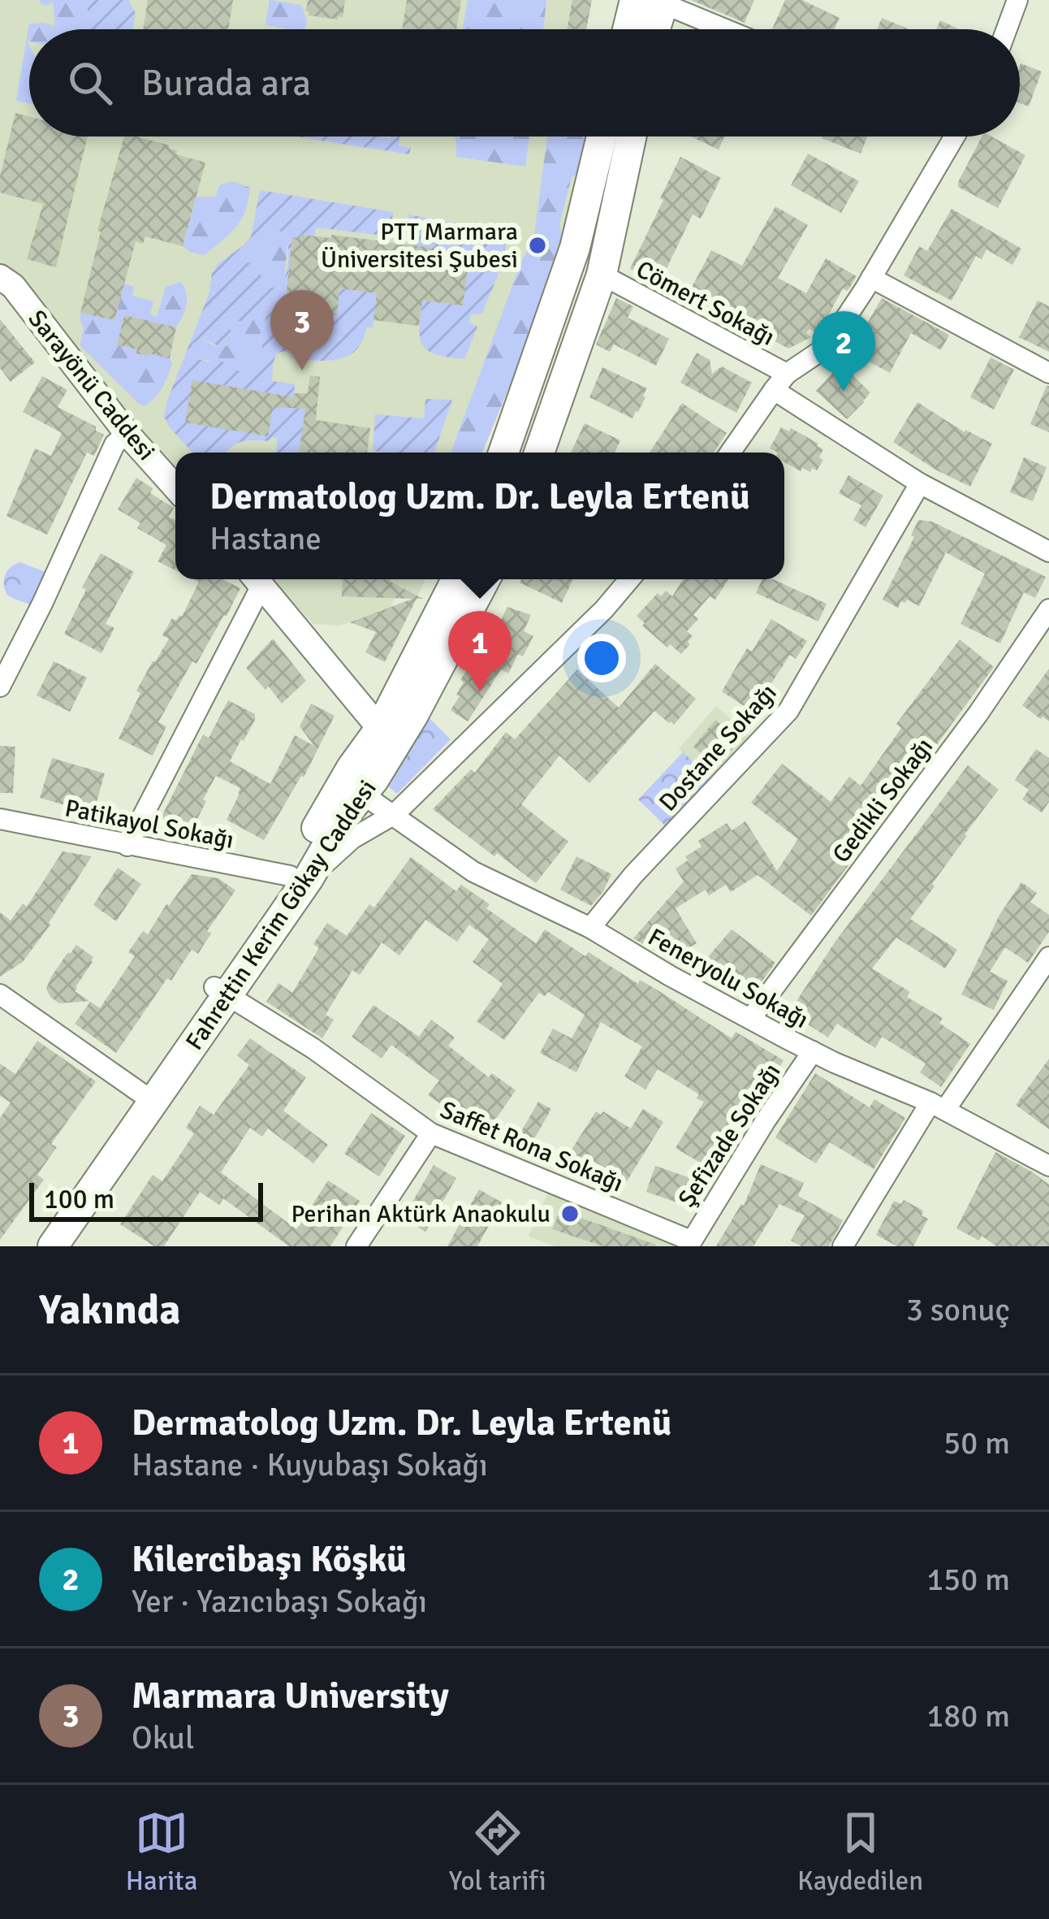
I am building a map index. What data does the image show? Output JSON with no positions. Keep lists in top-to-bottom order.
{
  "streets": {
    "main road": ["Fahrettin Kerim Gökay Caddesi"],
    "street": [
      "Cömert Sokağı",
      "Sarayönü Caddesi",
      "Dostane Sokağı",
      "Gedikli Sokağı",
      "Patikayol Sokağı",
      "Feneryolu Sokağı",
      "Şefizade Sokağı",
      "Saffet Rona Sokağı"
    ]
  },
  "crossings": [
    ["Cömert Sokağı", "Dostane Sokağı"],
    ["Dostane Sokağı", "Feneryolu Sokağı"],
    ["Gedikli Sokağı", "Feneryolu Sokağı"],
    ["Patikayol Sokağı", "Fahrettin Kerim Gökay Caddesi"],
    ["Fahrettin Kerim Gökay Caddesi", "Feneryolu Sokağı"],
    ["Fahrettin Kerim Gökay Caddesi", "Saffet Rona Sokağı"],
    ["Feneryolu Sokağı", "Şefizade Sokağı"],
    ["Şefizade Sokağı", "Saffet Rona Sokağı"]
  ],
  "places": ["PTT Marmara Üniversitesi Şubesi", "Perihan Aktürk Anaokulu"],
  "scale_bar": "100 m",
  "page": {
    "search": "Burada ara",
    "pins": ["3", "2", "1"],
    "popup": ["Dermatolog Uzm. Dr. Leyla Ertenü", "Hastane"],
    "scale": "100 m",
    "heading": ["Yakında", "3 sonuç"],
    "list": [
      {
        "mark": "1",
        "name": "Dermatolog Uzm. Dr. Leyla Ertenü",
        "note": "Hastane · Kuyubaşı Sokağı",
        "value": "50 m"
      },
      {
        "mark": "2",
        "name": "Kilercibaşı Köşkü",
        "note": "Yer · Yazıcıbaşı Sokağı",
        "value": "150 m"
      },
      {
        "mark": "3",
        "name": "Marmara University",
        "note": "Okul",
        "value": "180 m"
      }
    ],
    "nav": ["Harita", "Yol tarifi", "Kaydedilen"]
  }
}
